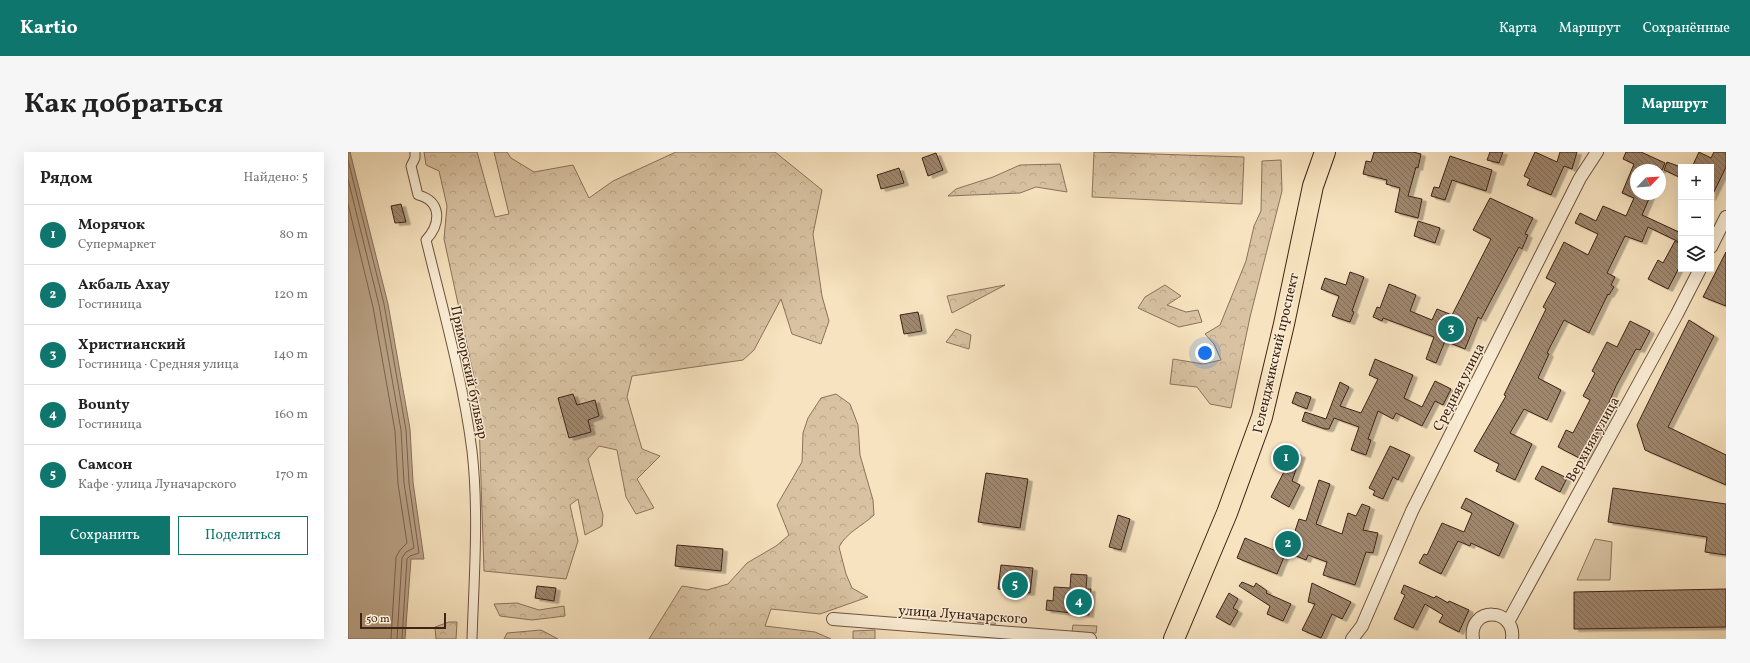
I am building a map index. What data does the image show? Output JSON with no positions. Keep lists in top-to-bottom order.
{
  "streets": {
    "main road": ["Геленджикский проспект"],
    "street": [
      "Приморский бульвар",
      "Средняя улица",
      "Верхняя улица",
      "улица Луначарского"
    ]
  },
  "scale_bar": "50 m",
  "north": "top right",
  "page": {
    "header": "Kartio",
    "nav": ["Карта", "Маршрут", "Сохранённые"],
    "title": "Как добраться",
    "buttons": [
      "Маршрут",
      ["Сохранить", "Поделиться"]
    ],
    "heading": ["Рядом", "Найдено: 5"],
    "map_buttons": ["+", "−"],
    "list": [
      {
        "mark": "1",
        "name": "Морячок",
        "note": "Супермаркет",
        "value": "80 m"
      },
      {
        "mark": "2",
        "name": "Акбаль Ахау",
        "note": "Гостиница",
        "value": "120 m"
      },
      {
        "mark": "3",
        "name": "Христианский",
        "note": "Гостиница · Средняя улица",
        "value": "140 m"
      },
      {
        "mark": "4",
        "name": "Bounty",
        "note": "Гостиница",
        "value": "160 m"
      },
      {
        "mark": "5",
        "name": "Самсон",
        "note": "Кафе · улица Луначарского",
        "value": "170 m"
      }
    ],
    "pins": [
      "3",
      "1",
      "2",
      "5",
      "4"
    ],
    "scale": "50 m"
  }
}
